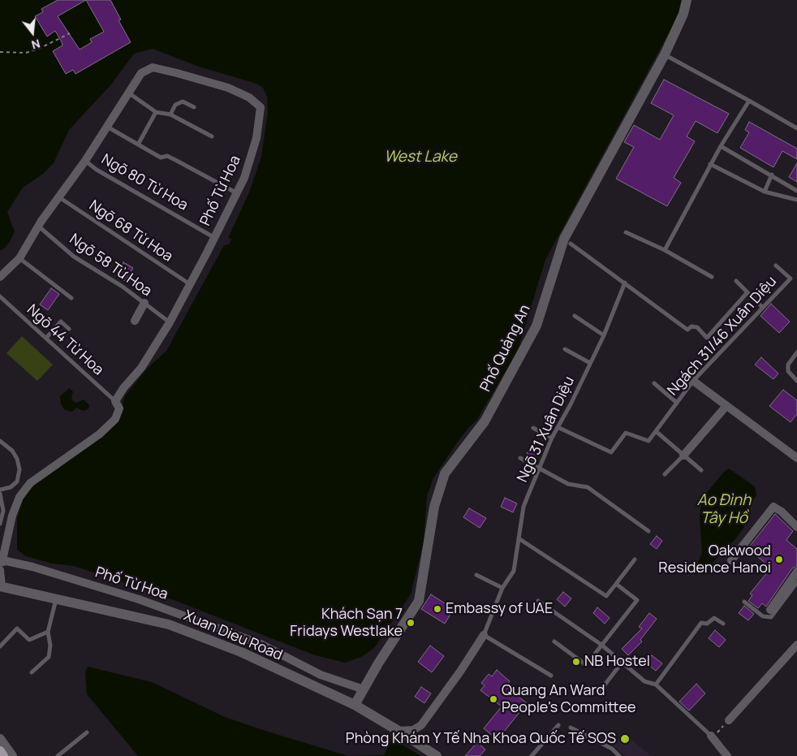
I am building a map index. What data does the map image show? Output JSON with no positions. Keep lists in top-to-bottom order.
{
  "streets": {
    "street": ["Phố Từ Hoa", "Phố Quảng An", "Xuan Dieu Road"],
    "lane": [
      "Ngõ 80 Từ Hoa",
      "Ngõ 68 Từ Hoa",
      "Ngõ 58 Từ Hoa",
      "Ngách 31/46 Xuân Diệu",
      "Ngõ 44 Từ Hoa",
      "Ngõ 31 Xuân Diệu"
    ]
  },
  "crossings": [
    ["Ngõ 80 Từ Hoa", "Phố Từ Hoa"],
    ["Phố Từ Hoa", "Ngõ 68 Từ Hoa"],
    ["Phố Từ Hoa", "Ngõ 58 Từ Hoa"],
    ["Phố Từ Hoa", "Ngõ 44 Từ Hoa"],
    ["Phố Từ Hoa", "Phố Quảng An"],
    ["Ngách 31/46 Xuân Diệu", "Ngõ 31 Xuân Diệu"],
    ["Phố Quảng An", "Xuan Dieu Road"]
  ],
  "water": ["West Lake", "Ao Đình Tây Hồ"],
  "places": [
    "Oakwood Residence Hanoi",
    "Embassy of UAE",
    "Khách Sạn 7 Fridays Westlake",
    "NB Hostel",
    "Quang An Ward People's Committee",
    "Phòng Khám Y Tế Nha Khoa Quốc Tế SOS"
  ],
  "north": "bottom"
}
